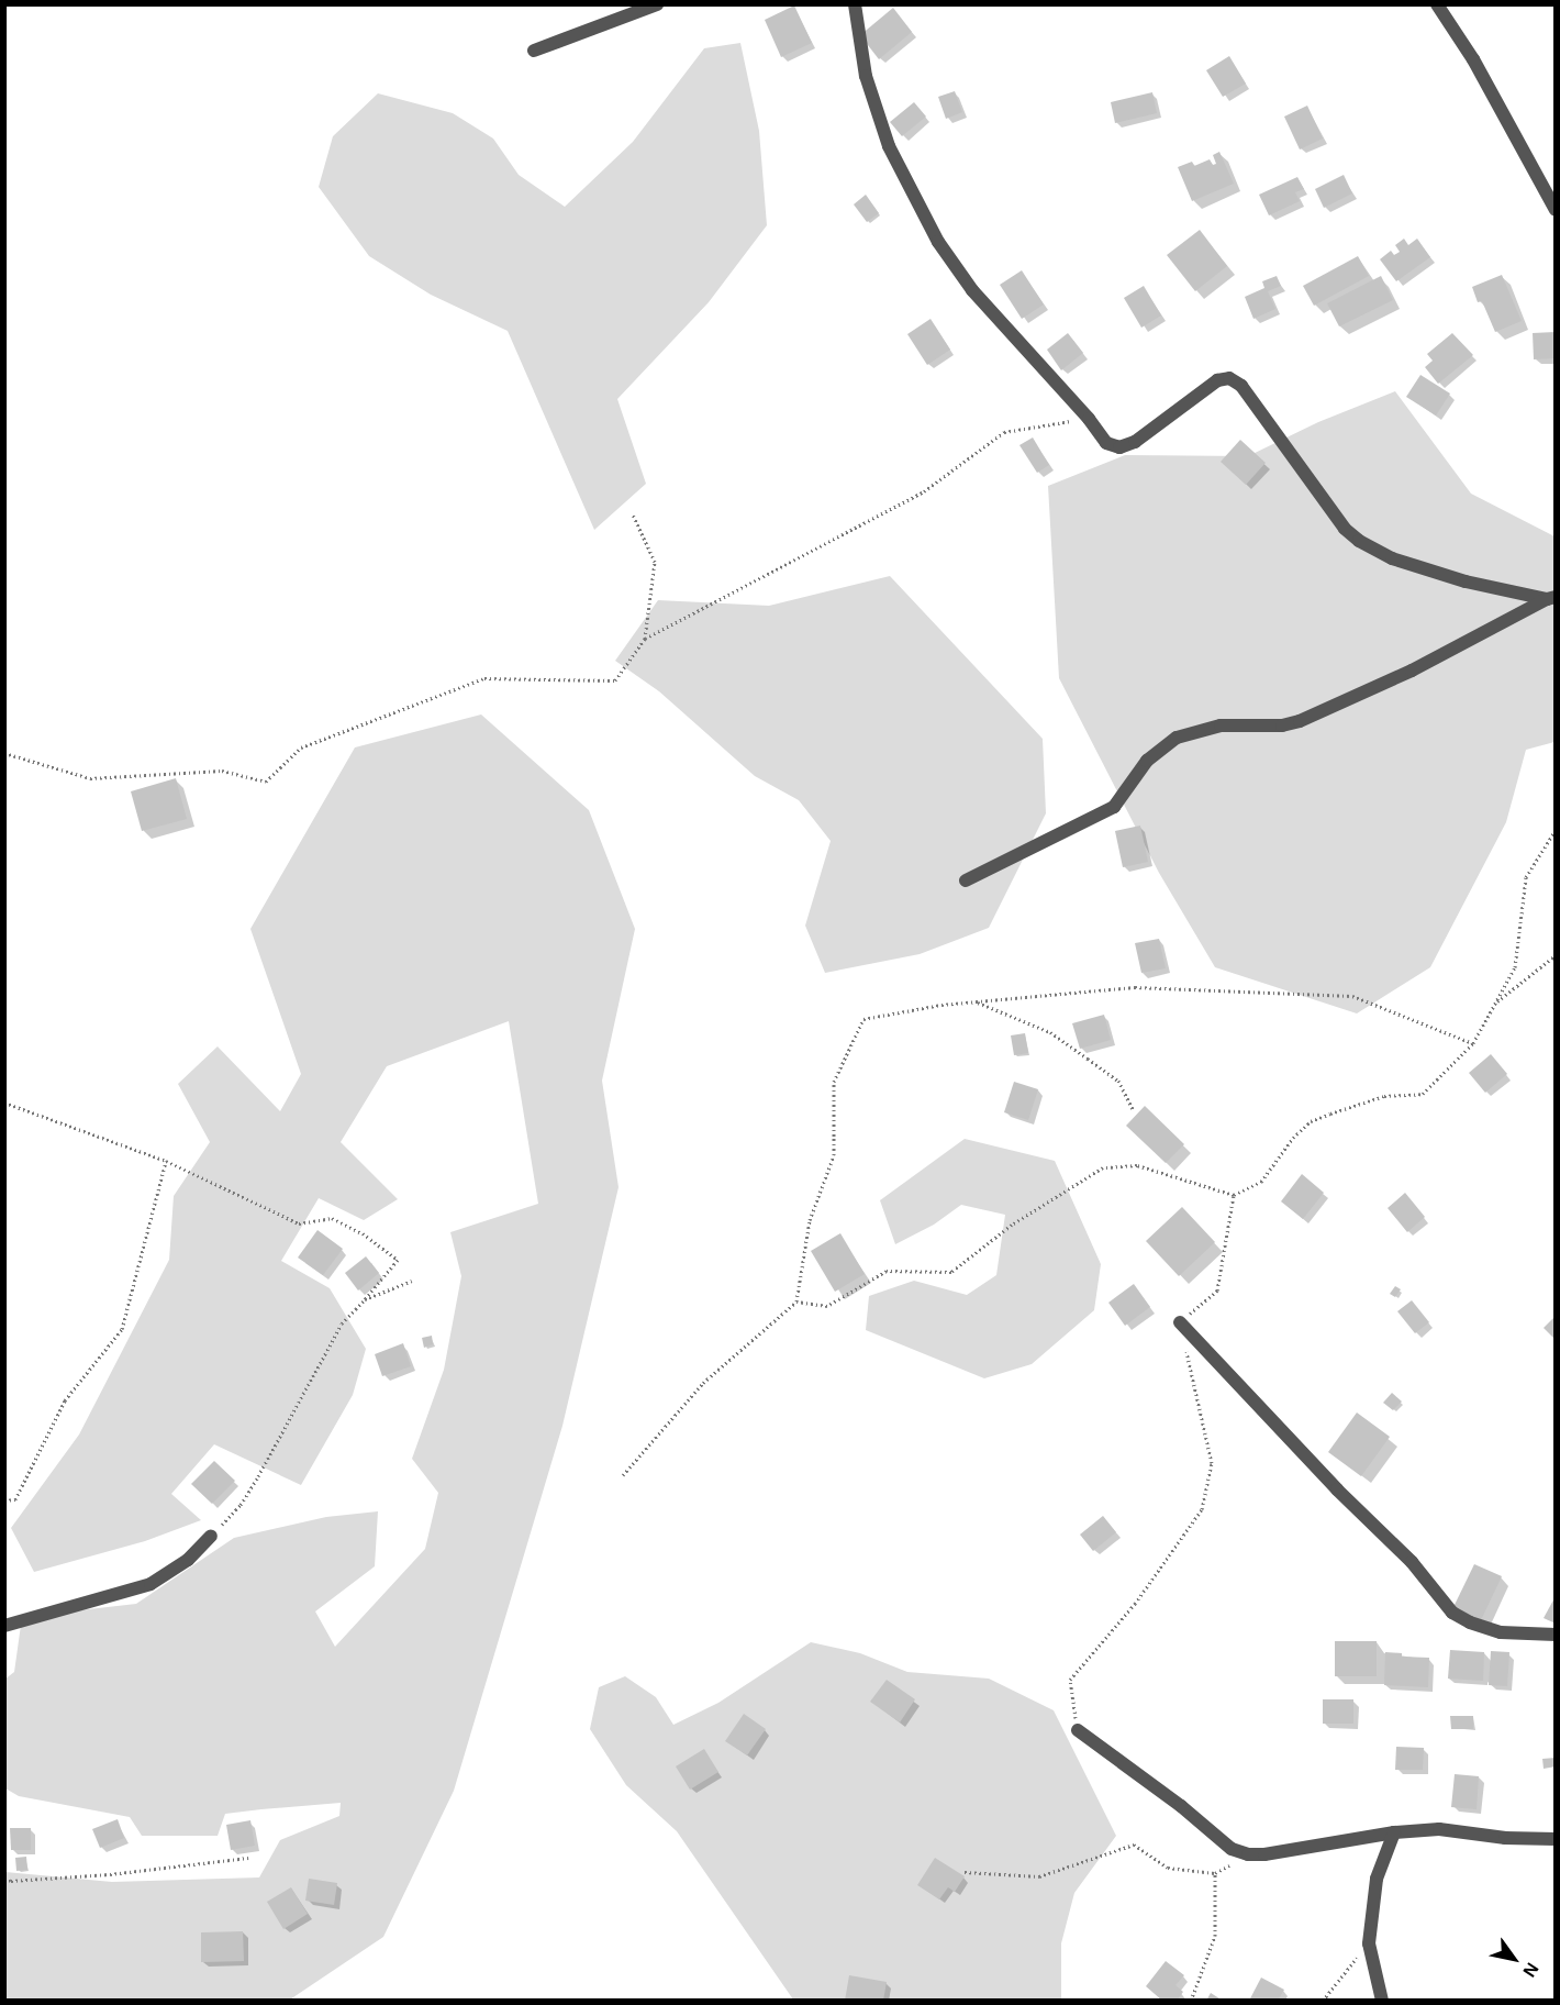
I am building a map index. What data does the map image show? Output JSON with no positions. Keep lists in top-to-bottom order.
{
  "north": "bottom right"
}
